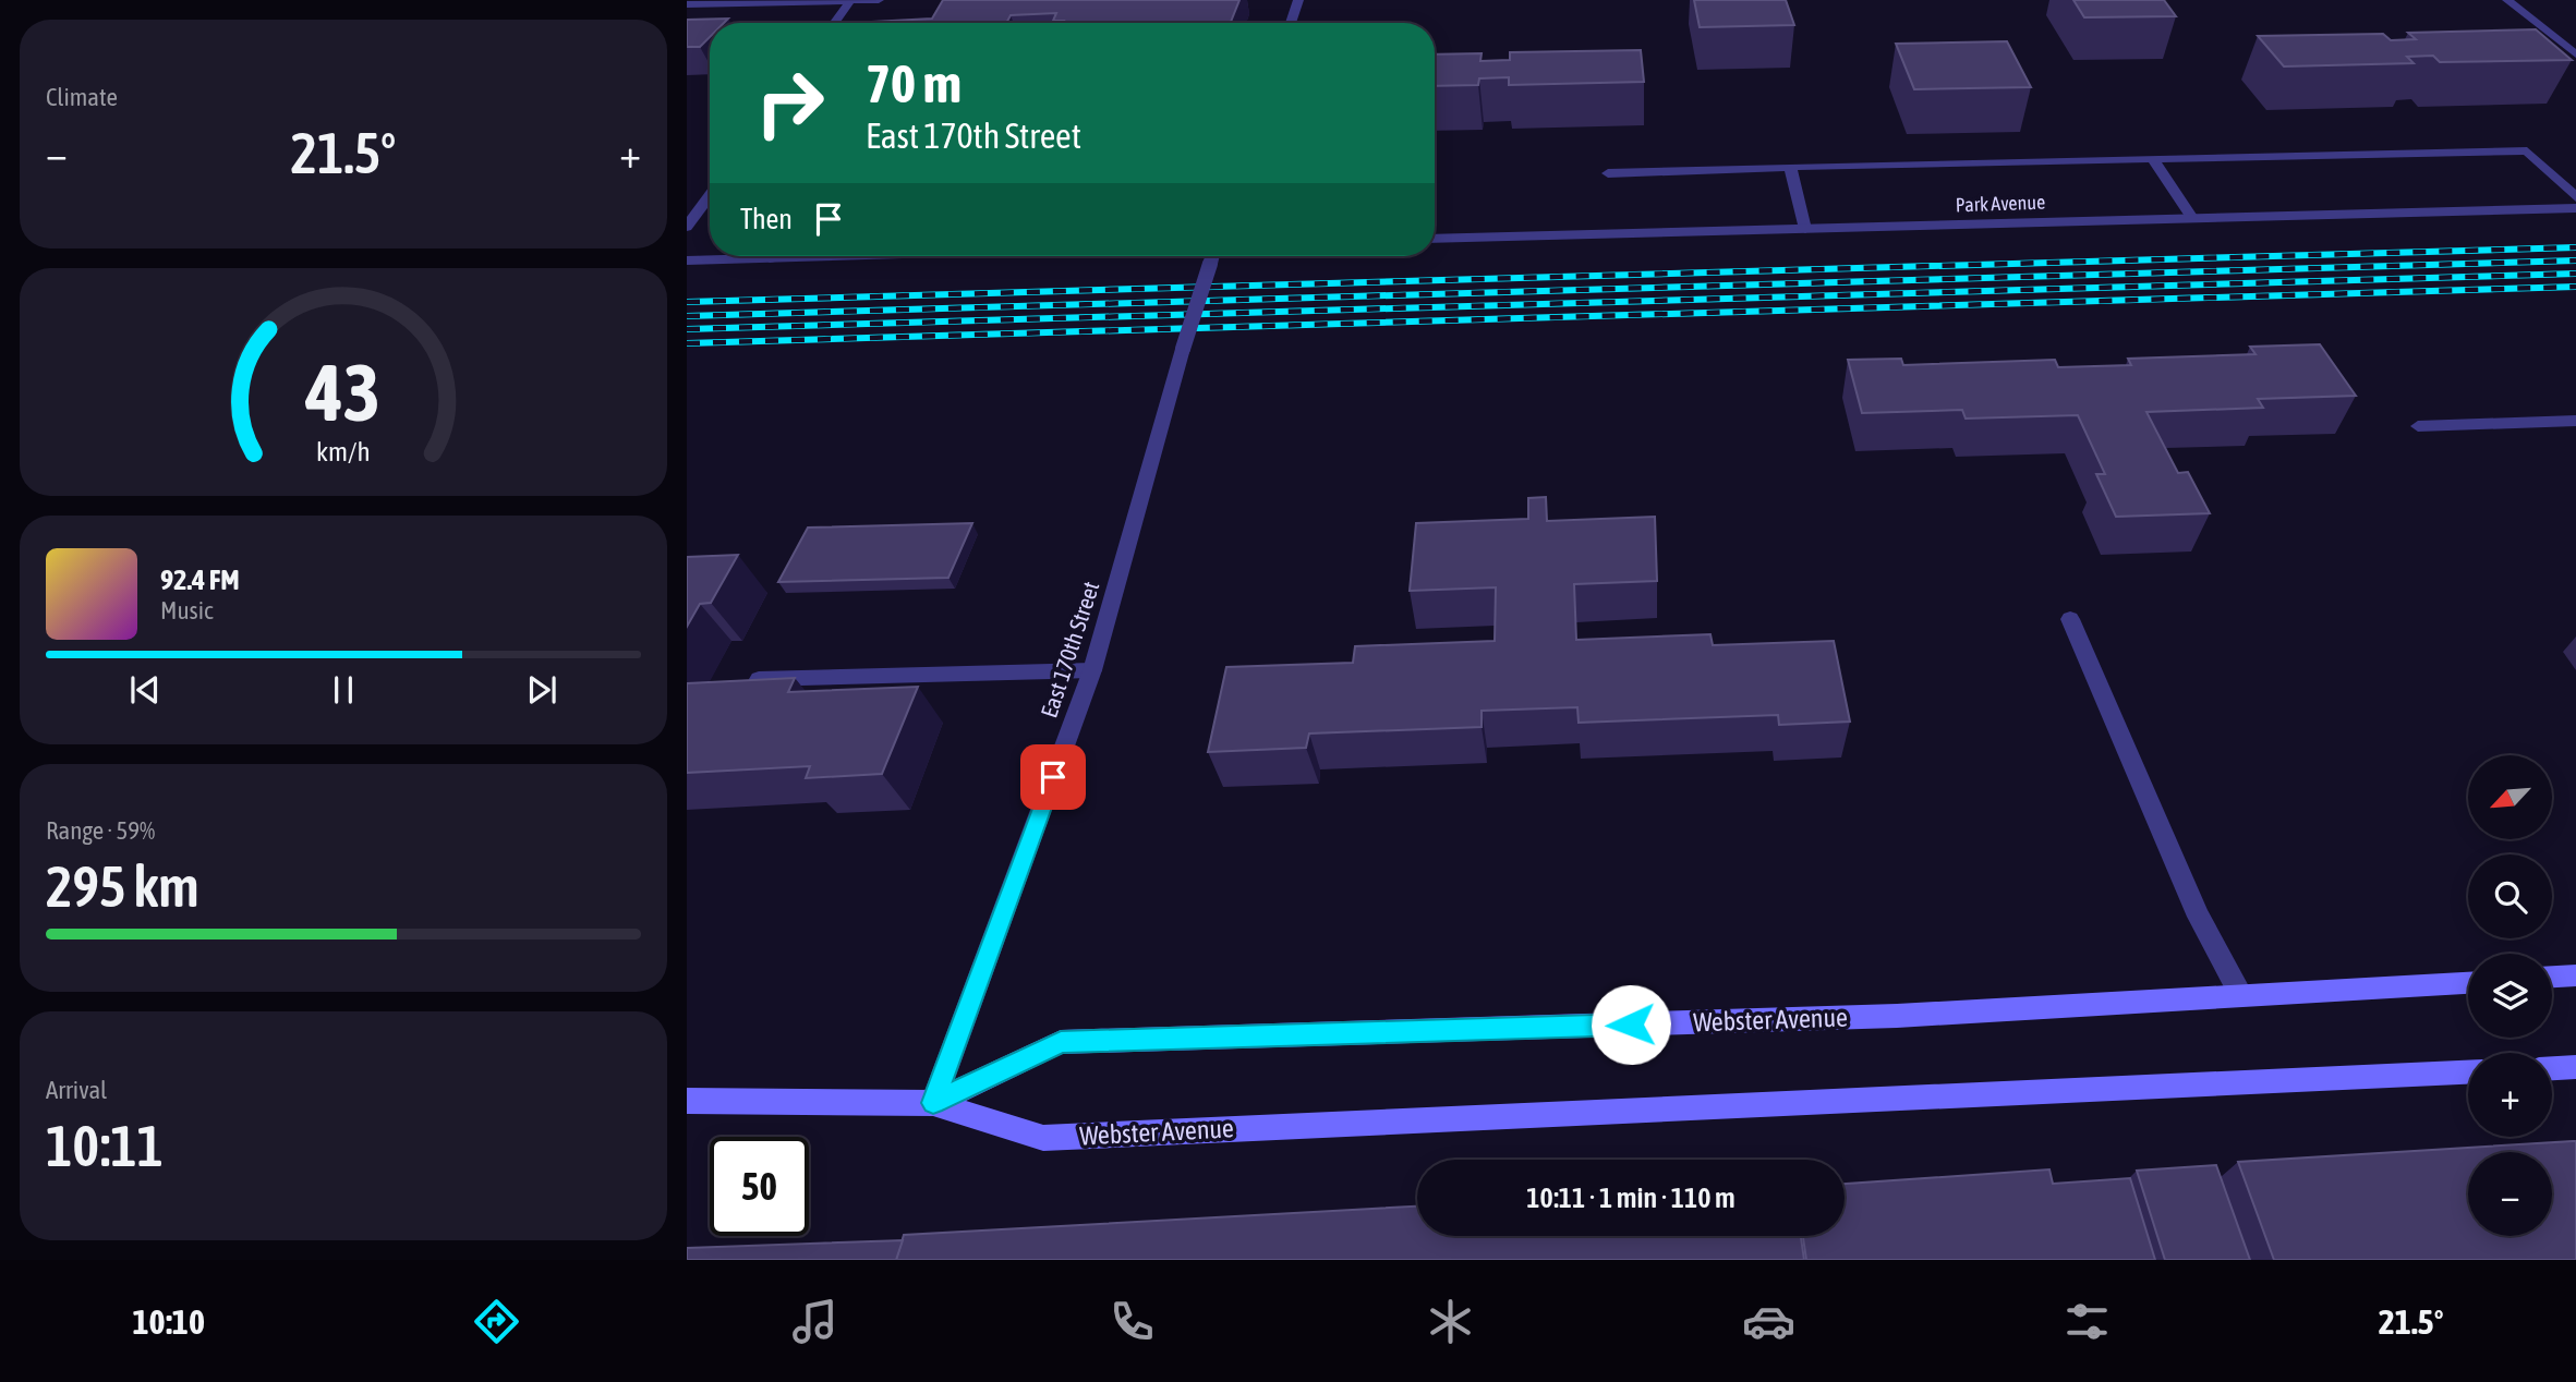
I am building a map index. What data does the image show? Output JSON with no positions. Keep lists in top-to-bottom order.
{
  "streets": {
    "main road": ["Webster Avenue"],
    "street": ["Park Avenue", "East 170th Street"]
  },
  "crossings": [
    ["East 170th Street", "Webster Avenue"]
  ],
  "north": "bottom left",
  "page": {
    "tile": [
      "Climate",
      ["Range · 59%", "295 km"],
      ["Arrival", "10:11"]
    ],
    "turn": ["70 m", "East 170th Street"],
    "heat": ["−", "21.5°", "+"],
    "then": "Then",
    "song": ["92.4 FM", "Music"],
    "map_buttons": ["+", "−"],
    "limit": "50",
    "trip": "10:11 · 1 min · 110 m",
    "tabs": ["10:10", "21.5°"],
    "gauge": ["43", "km/h"]
  }
}
